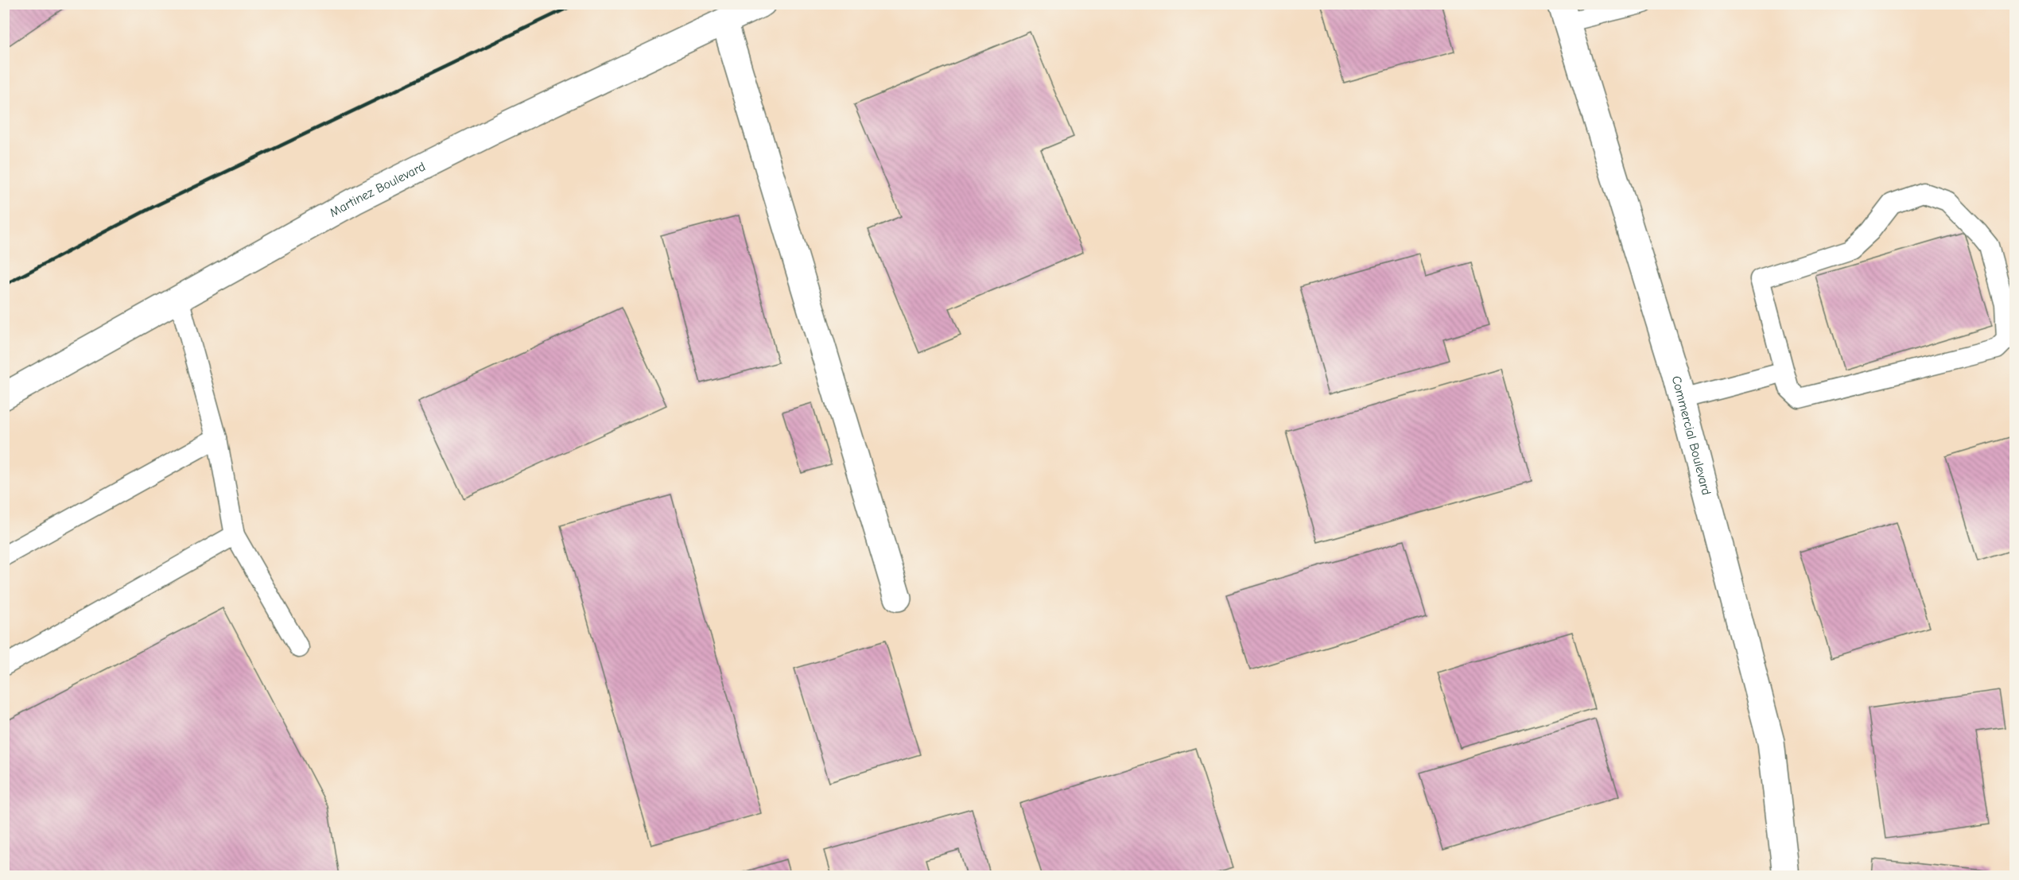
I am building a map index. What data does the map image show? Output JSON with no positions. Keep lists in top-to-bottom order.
{
  "streets": {
    "street": ["Martinez Boulevard", "Commercial Boulevard"]
  }
}
